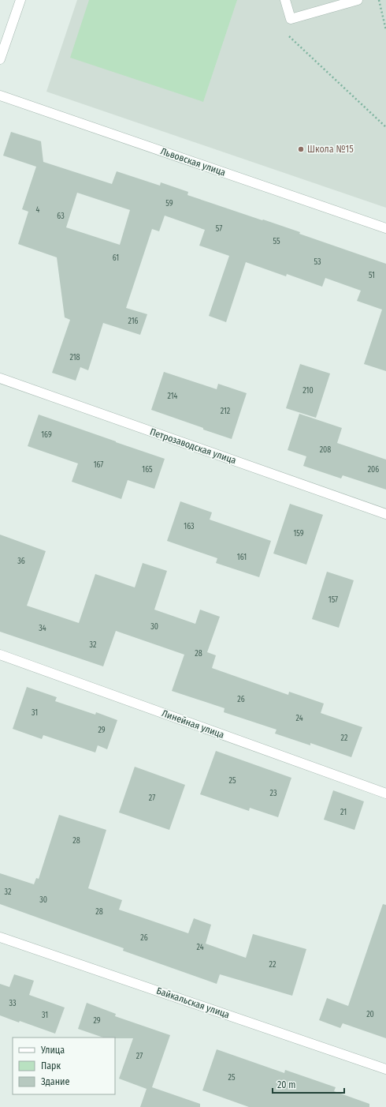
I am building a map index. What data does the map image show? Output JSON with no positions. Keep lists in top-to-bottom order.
{
  "streets": {
    "street": [
      "Львовская улица",
      "Петрозаводская улица",
      "Линейная улица",
      "Байкальская улица"
    ]
  },
  "places": ["Школа №15"],
  "house_numbers": [
    "59",
    "4",
    "63",
    "57",
    "55",
    "61",
    "53",
    "51",
    "216",
    "218",
    "210",
    "214",
    "212",
    "169",
    "208",
    "167",
    "165",
    "206",
    "163",
    "159",
    "161",
    "36",
    "157",
    "30",
    "34",
    "32",
    "28",
    "26",
    "31",
    "24",
    "29",
    "22",
    "25",
    "23",
    "27",
    "21",
    "28",
    "32",
    "30",
    "28",
    "26",
    "24",
    "22",
    "33",
    "20",
    "31",
    "29",
    "27",
    "25"
  ],
  "legend": ["Улица", "Парк", "Здание"],
  "scale_bar": "20 m"
}
